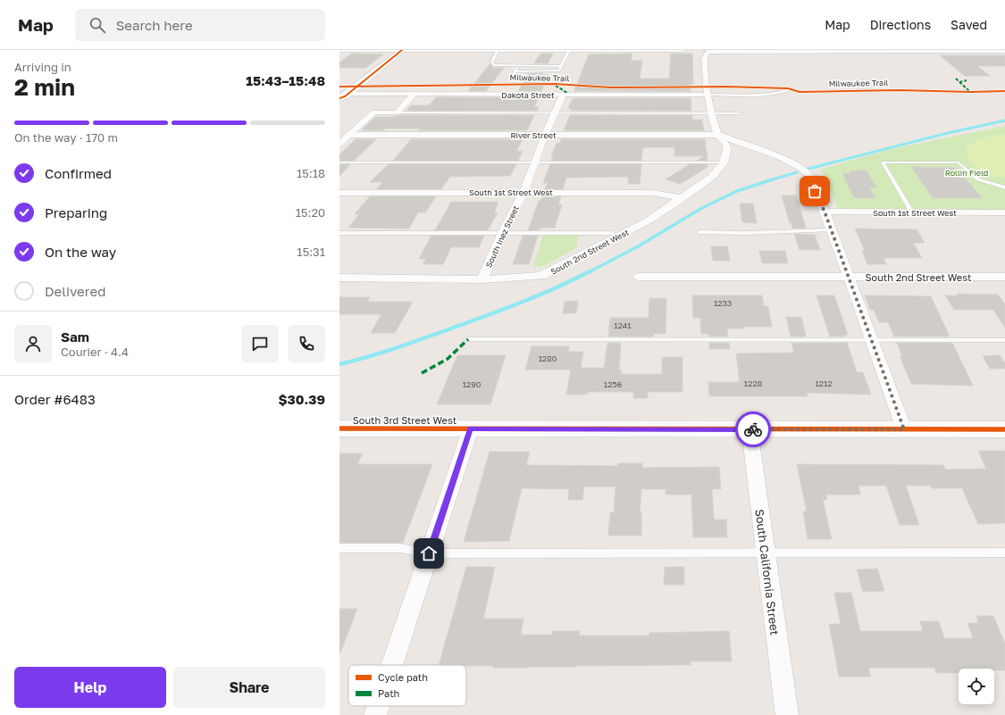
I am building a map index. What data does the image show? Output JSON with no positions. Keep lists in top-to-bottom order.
{
  "streets": {
    "main road": ["South 3rd Street West"],
    "street": [
      "Dakota Street",
      "River Street",
      "South 1st Street West",
      "South Inez Street",
      "South 2nd Street West",
      "South California Street"
    ],
    "cycle path": ["Milwaukee Trail"]
  },
  "crossings": [
    ["Dakota Street", "South Inez Street"],
    ["River Street", "South Inez Street"],
    ["South 1st Street West", "South Inez Street"],
    ["South 1st Street West", "South 2nd Street West"],
    ["South Inez Street", "South 2nd Street West"],
    ["South 3rd Street West", "South California Street"]
  ],
  "parks": ["Rollin Field"],
  "house_numbers": [
    "1233",
    "1241",
    "1280",
    "1228",
    "1212",
    "1290",
    "1256"
  ],
  "legend": ["Cycle path", "Path"],
  "page": {
    "header": "Map",
    "search": "Search here",
    "nav": ["Map", "Directions", "Saved"],
    "heading": ["2 min", "Arriving in", "15:43–15:48"],
    "panel": [
      "Sam",
      "Courier · 4.4",
      "Order #6483",
      "$30.39"
    ],
    "bar": "On the way · 170 m",
    "list": [
      ["Confirmed", "15:18"],
      ["Preparing", "15:20"],
      ["On the way", "15:31"],
      "Delivered"
    ],
    "buttons": ["Help", "Share"]
  }
}
